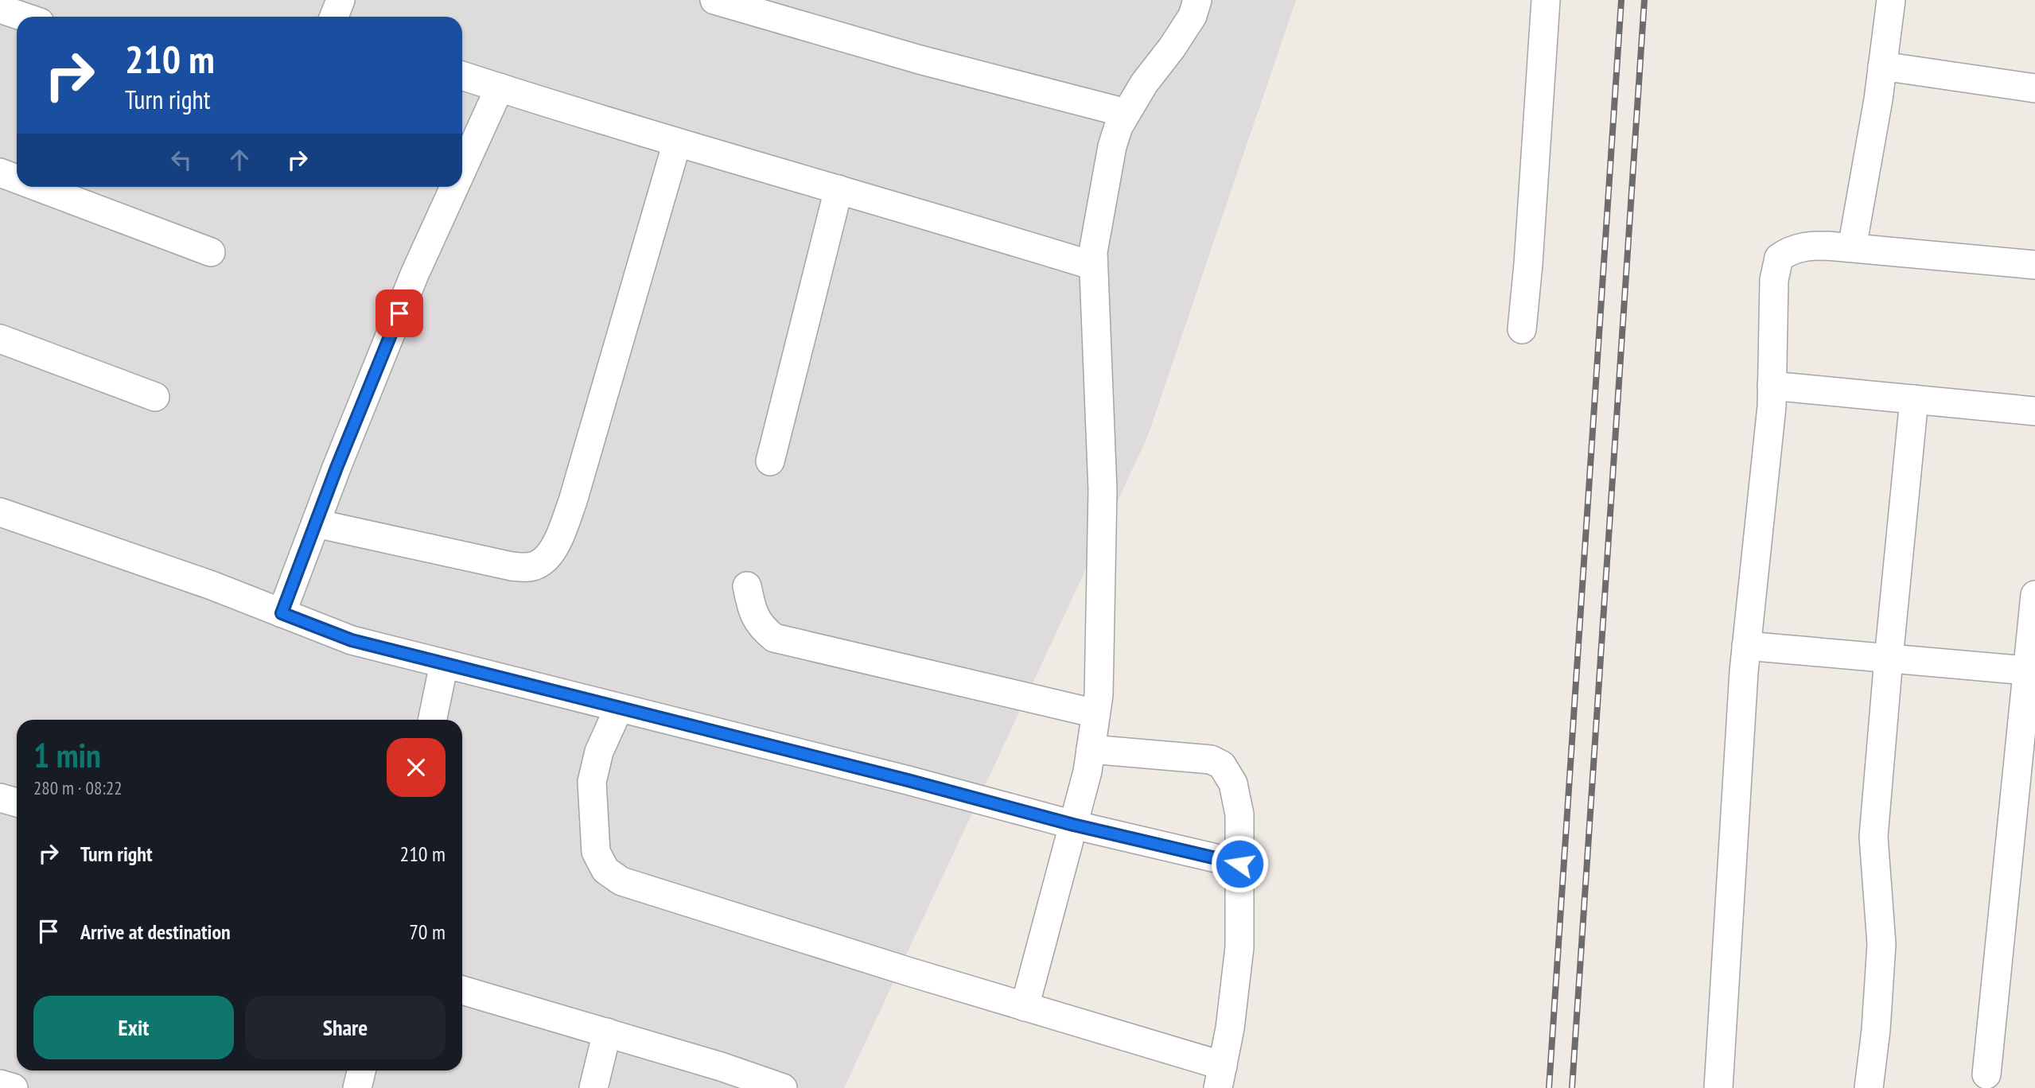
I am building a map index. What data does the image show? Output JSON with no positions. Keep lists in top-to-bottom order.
{
  "page": {
    "turn": ["210 m", "Turn right"],
    "heading": ["1 min", "280 m · 08:22"],
    "list": [
      {
        "name": "Turn right",
        "value": "210 m"
      },
      {
        "name": "Arrive at destination",
        "value": "70 m"
      }
    ],
    "buttons": ["Exit", "Share"]
  }
}
